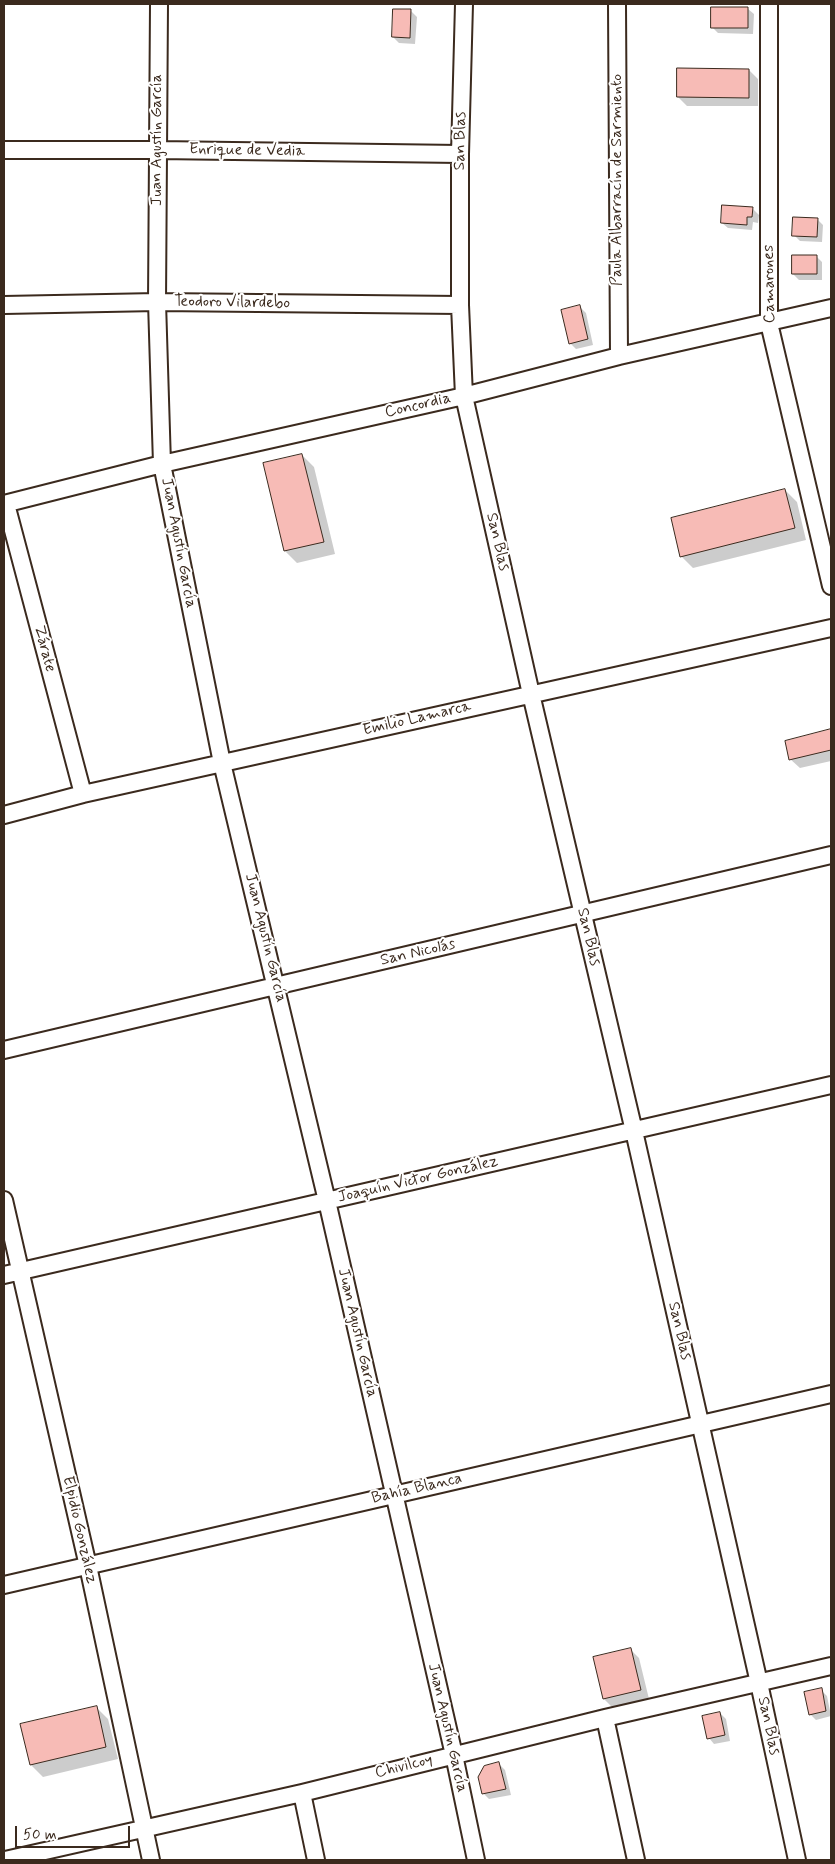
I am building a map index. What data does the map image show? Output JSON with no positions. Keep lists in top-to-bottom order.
{
  "streets": {
    "street": [
      "Juan Agustín García",
      "San Blas",
      "Enrique de Vedia",
      "Paula Albarracín de Sarmiento",
      "Camarones",
      "Teodoro Vilardebo",
      "Concordia",
      "Zárate",
      "Emilio Lamarca",
      "San Nicolás",
      "Joaquín Victor González",
      "Bahía Blanca",
      "Elpidio González",
      "Chivilcoy"
    ]
  },
  "crossings": [
    ["Juan Agustín García", "Enrique de Vedia"],
    ["Juan Agustín García", "Teodoro Vilardebo"],
    ["Juan Agustín García", "Concordia"],
    ["Juan Agustín García", "Emilio Lamarca"],
    ["Juan Agustín García", "San Nicolás"],
    ["Juan Agustín García", "Joaquín Victor González"],
    ["Juan Agustín García", "Bahía Blanca"],
    ["Juan Agustín García", "Chivilcoy"],
    ["San Blas", "Enrique de Vedia"],
    ["San Blas", "Teodoro Vilardebo"],
    ["San Blas", "Concordia"],
    ["San Blas", "Emilio Lamarca"],
    ["San Blas", "San Nicolás"],
    ["San Blas", "Joaquín Victor González"],
    ["San Blas", "Bahía Blanca"],
    ["San Blas", "Chivilcoy"],
    ["Paula Albarracín de Sarmiento", "Concordia"],
    ["Camarones", "Concordia"],
    ["Concordia", "Zárate"],
    ["Zárate", "Emilio Lamarca"],
    ["Joaquín Victor González", "Elpidio González"],
    ["Bahía Blanca", "Elpidio González"],
    ["Elpidio González", "Chivilcoy"]
  ],
  "scale_bar": "50 m"
}
